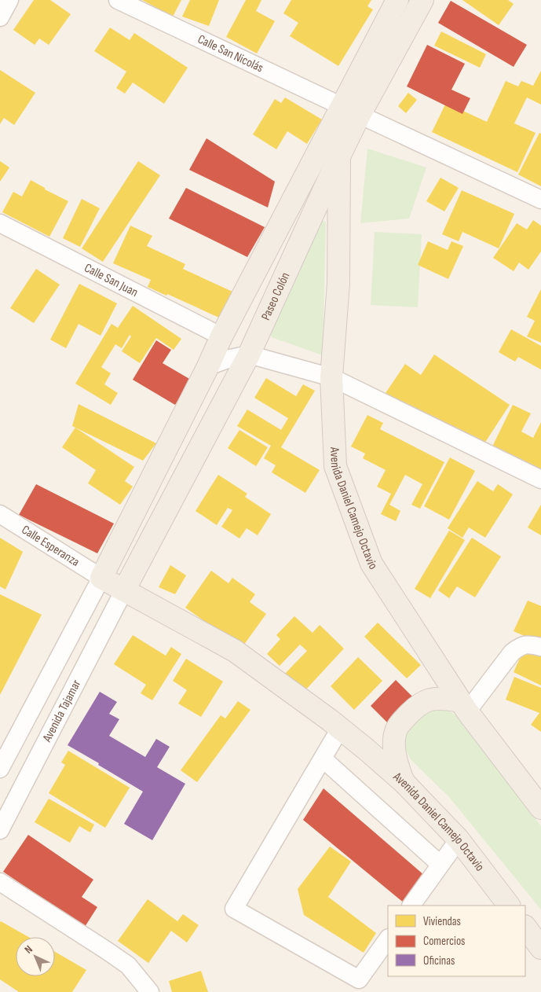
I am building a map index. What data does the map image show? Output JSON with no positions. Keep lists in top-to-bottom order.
{
  "streets": {
    "main road": ["Paseo Colón", "Avenida Daniel Camejo Octavio"],
    "street": [
      "Calle San Nicolás",
      "Calle San Juan",
      "Calle Esperanza",
      "Avenida Tajamar"
    ]
  },
  "crossings": [
    ["Calle San Nicolás", "Paseo Colón"],
    ["Calle San Juan", "Paseo Colón"],
    ["Paseo Colón", "Avenida Daniel Camejo Octavio"],
    ["Paseo Colón", "Calle Esperanza"],
    ["Paseo Colón", "Avenida Tajamar"],
    ["Avenida Daniel Camejo Octavio", "Calle Esperanza"],
    ["Avenida Daniel Camejo Octavio", "Avenida Tajamar"]
  ],
  "legend": ["Viviendas", "Comercios", "Oficinas"],
  "north": "top left"
}
